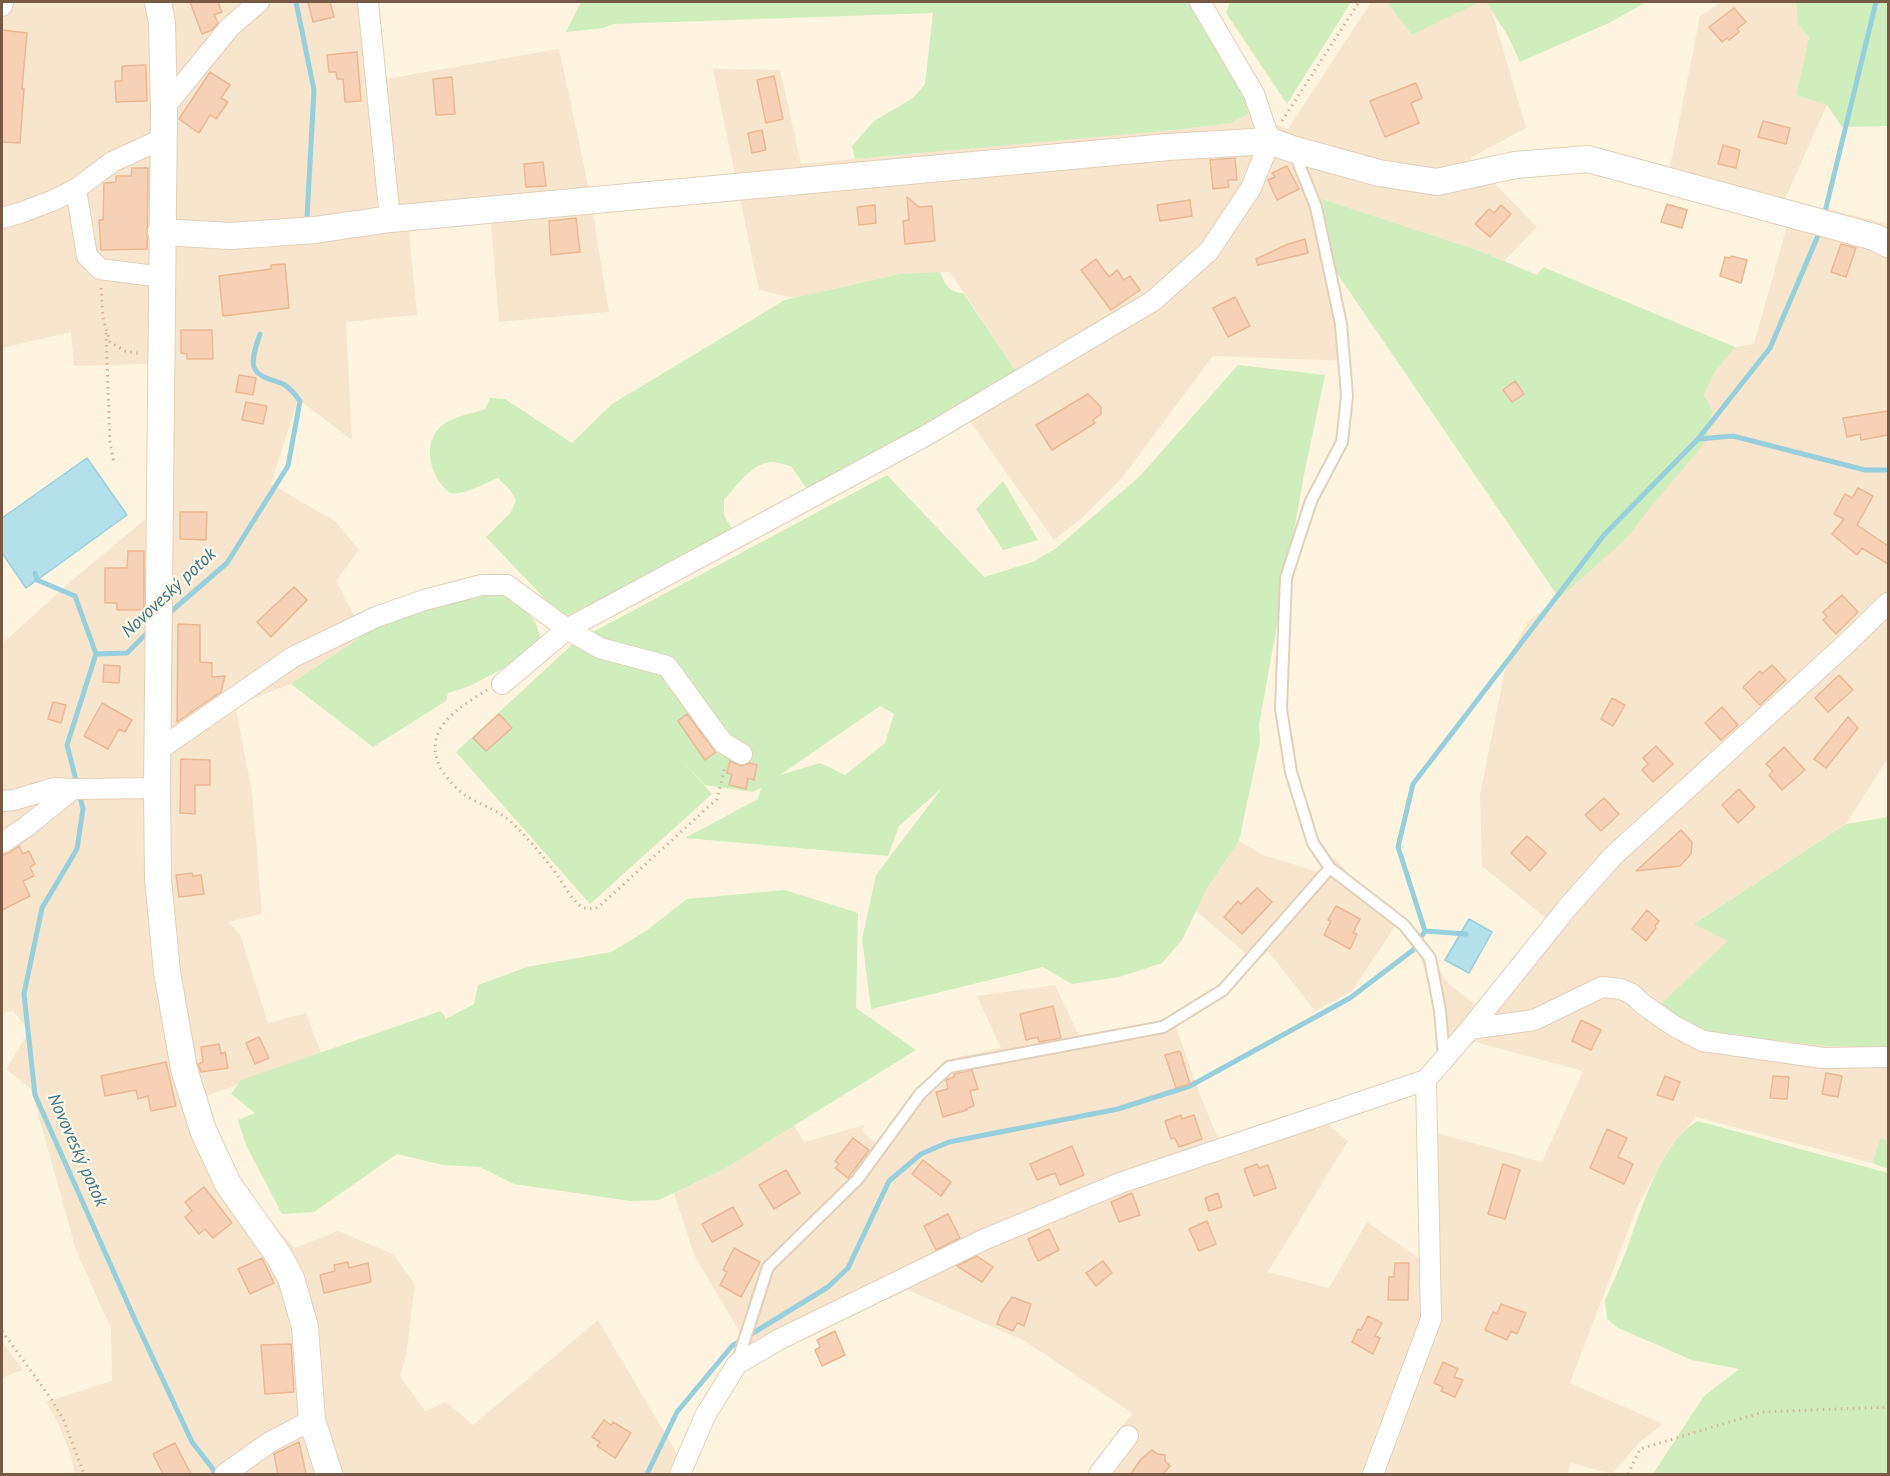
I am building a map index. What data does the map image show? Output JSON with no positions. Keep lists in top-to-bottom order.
{
  "water": ["Novoveský potok"]
}
